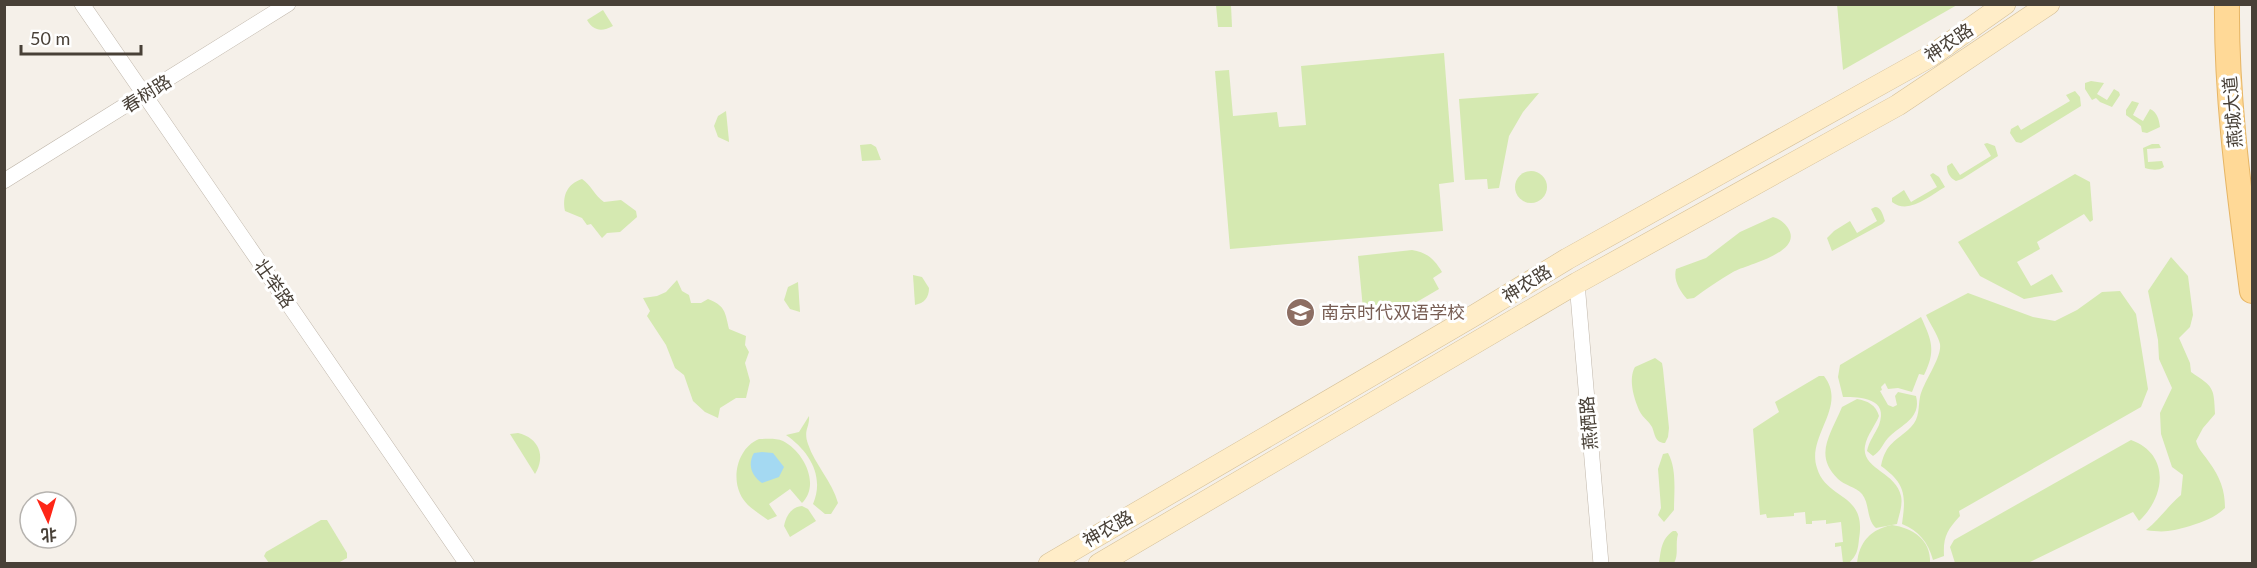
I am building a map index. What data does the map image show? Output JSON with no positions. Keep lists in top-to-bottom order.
{
  "streets": {
    "main road": ["燕城大道"],
    "street": [
      "神农路",
      "春树路",
      "壮举路",
      "燕栖路"
    ]
  },
  "crossings": [
    ["神农路", "燕栖路"],
    ["春树路", "壮举路"]
  ],
  "places": {
    "school or university": ["南京时代双语学校"]
  },
  "scale_bar": "50 m",
  "north": "bottom"
}
